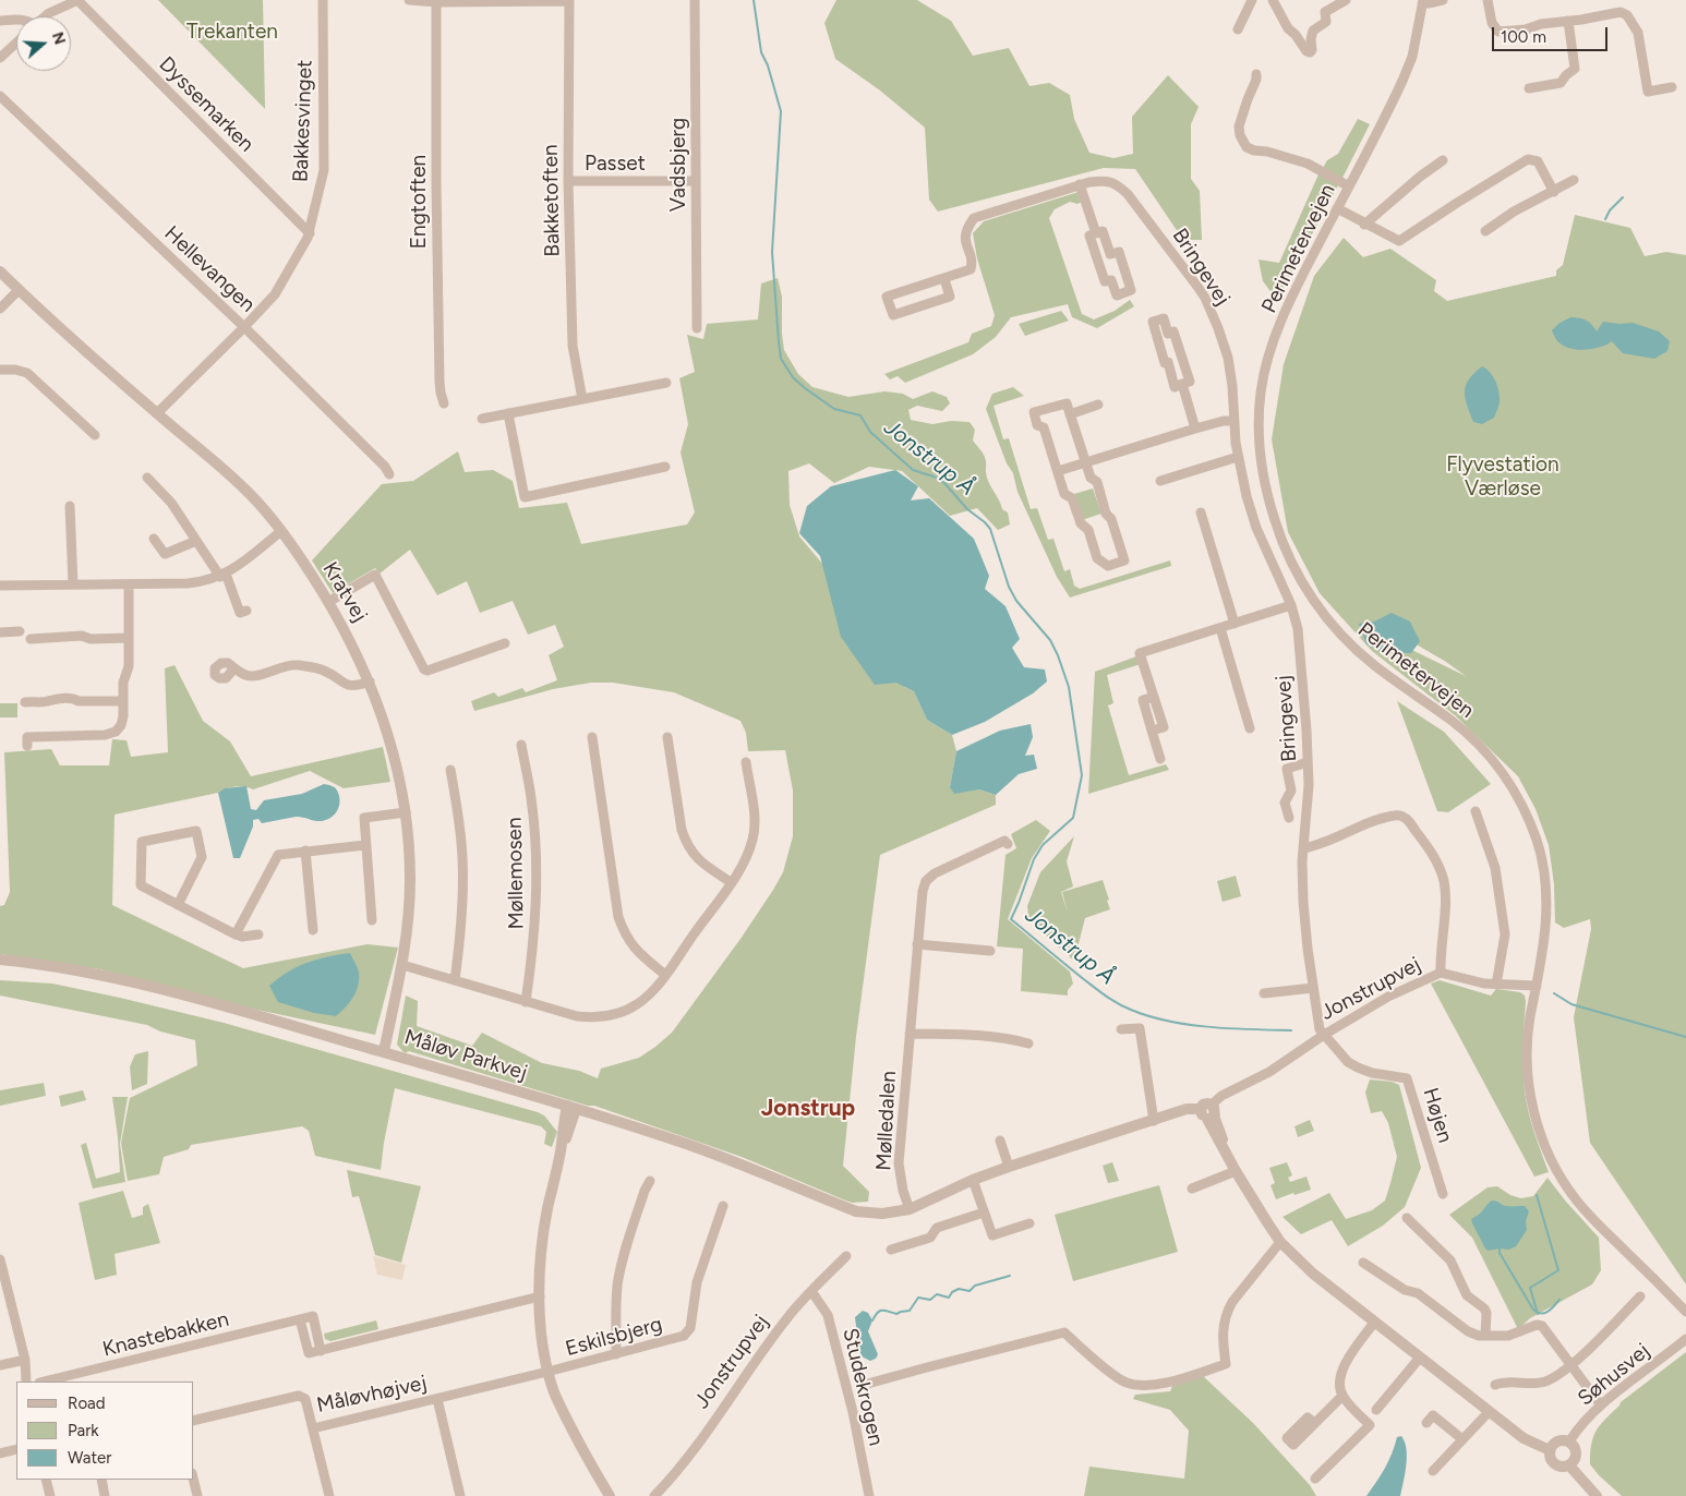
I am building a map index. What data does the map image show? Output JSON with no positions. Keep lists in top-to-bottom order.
{
  "streets": {
    "street": [
      "Dyssemarken",
      "Bakkesvinget",
      "Passet",
      "Vadsbjerg",
      "Bakketoften",
      "Engtoften",
      "Perimetervejen",
      "Bringevej",
      "Hellevangen",
      "Kratvej",
      "Møllemosen",
      "Jonstrupvej",
      "Måløv Parkvej",
      "Højen",
      "Mølledalen",
      "Knastebakken",
      "Eskilsbjerg",
      "Søhusvej",
      "Studekrogen",
      "Måløvhøjvej"
    ]
  },
  "crossings": [
    ["Dyssemarken", "Bakkesvinget"],
    ["Bakkesvinget", "Hellevangen"],
    ["Bakkesvinget", "Kratvej"],
    ["Passet", "Vadsbjerg"],
    ["Passet", "Bakketoften"],
    ["Perimetervejen", "Jonstrupvej"],
    ["Bringevej", "Jonstrupvej"],
    ["Bringevej", "Højen"],
    ["Kratvej", "Måløv Parkvej"],
    ["Jonstrupvej", "Højen"],
    ["Jonstrupvej", "Studekrogen"],
    ["Måløv Parkvej", "Mølledalen"],
    ["Eskilsbjerg", "Måløvhøjvej"]
  ],
  "districts": ["Jonstrup"],
  "water": ["Jonstrup Å"],
  "parks": ["Trekanten", "Flyvestation Værløse"],
  "legend": ["Road", "Park", "Water"],
  "scale_bar": "100 m",
  "north": "right"
}
